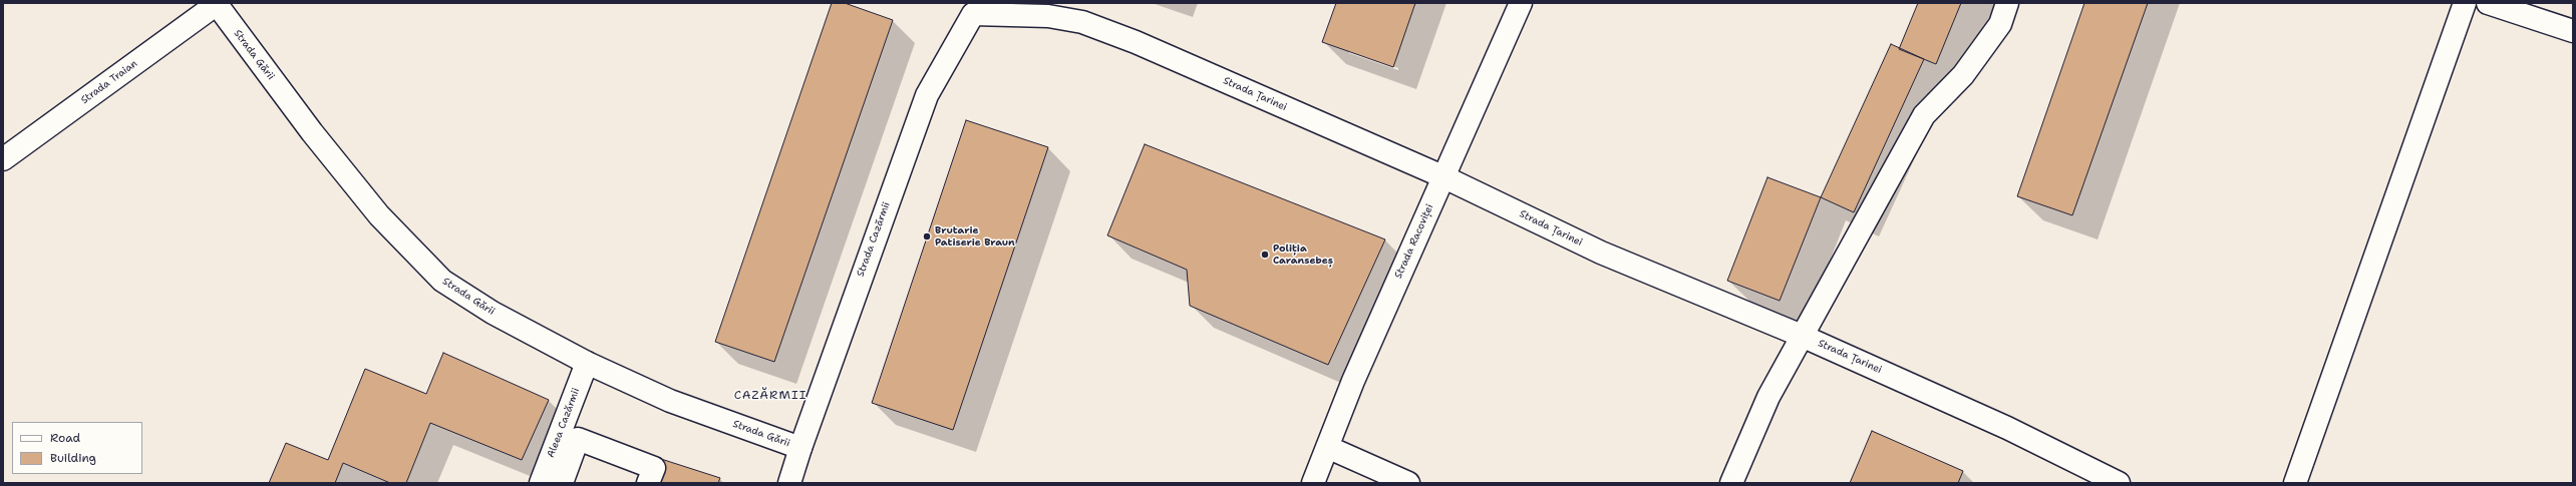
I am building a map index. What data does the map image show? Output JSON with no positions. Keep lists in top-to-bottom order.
{
  "streets": {
    "street": [
      "Strada Gării",
      "Strada Traian",
      "Strada Țarinei",
      "Strada Cazărmii",
      "Strada Racoviței",
      "Aleea Cazărmii"
    ]
  },
  "crossings": [
    ["Strada Gării", "Strada Traian"],
    ["Strada Gării", "Strada Cazărmii"],
    ["Strada Gării", "Aleea Cazărmii"],
    ["Strada Țarinei", "Strada Cazărmii"],
    ["Strada Țarinei", "Strada Racoviței"]
  ],
  "districts": ["CAZĂRMII"],
  "places": ["Brutarie Patiserie Braun", "Poliția Caransebeș"],
  "legend": ["Road", "Building"]
}
